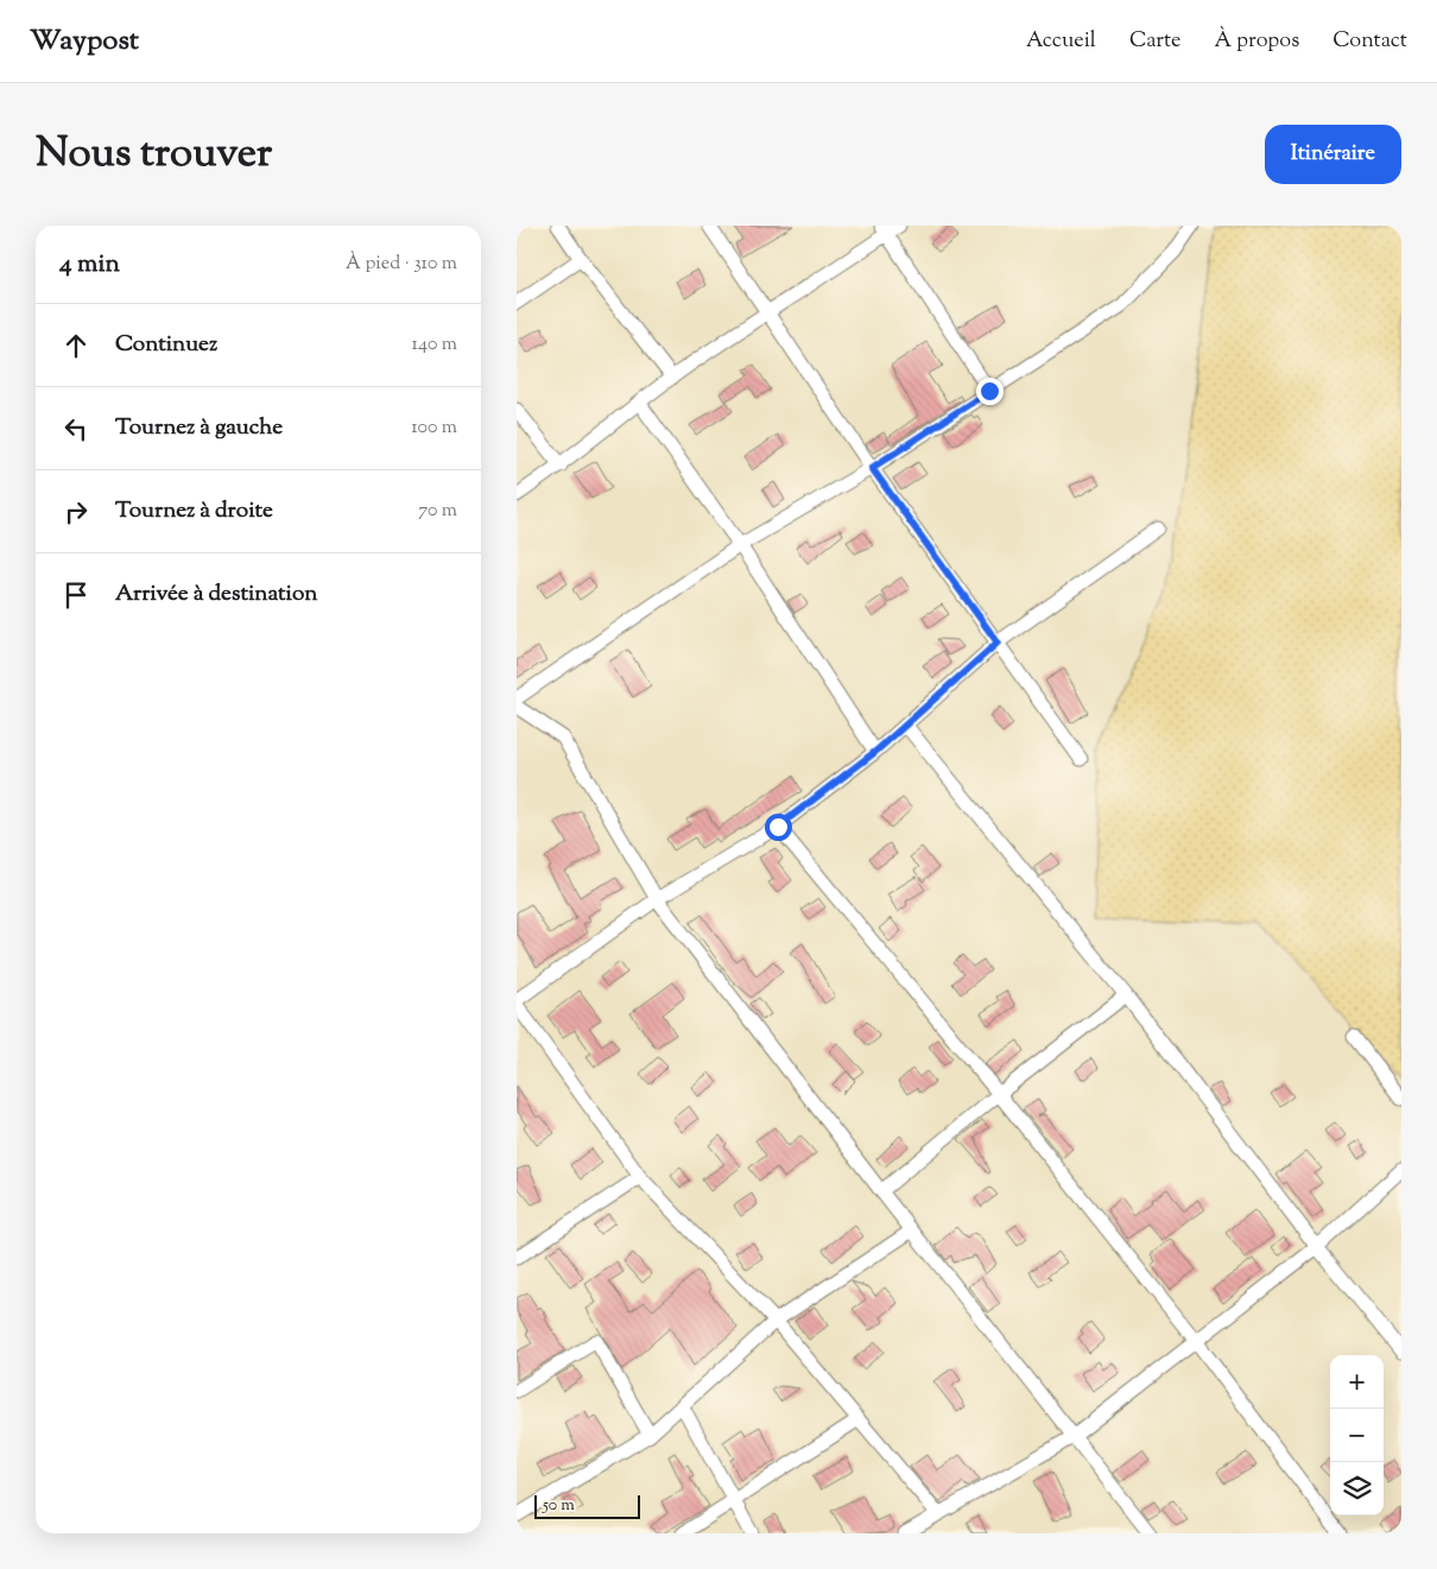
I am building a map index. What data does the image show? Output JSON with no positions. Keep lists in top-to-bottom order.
{
  "scale_bar": "50 m",
  "page": {
    "header": "Waypost",
    "nav": [
      "Accueil",
      "Carte",
      "À propos",
      "Contact"
    ],
    "title": "Nous trouver",
    "buttons": "Itinéraire",
    "heading": ["4 min", "À pied · 310 m"],
    "list": [
      ["Continuez", "140 m"],
      ["Tournez à gauche", "100 m"],
      ["Tournez à droite", "70 m"],
      "Arrivée à destination"
    ],
    "map_buttons": ["+", "−"],
    "scale": "50 m"
  }
}
